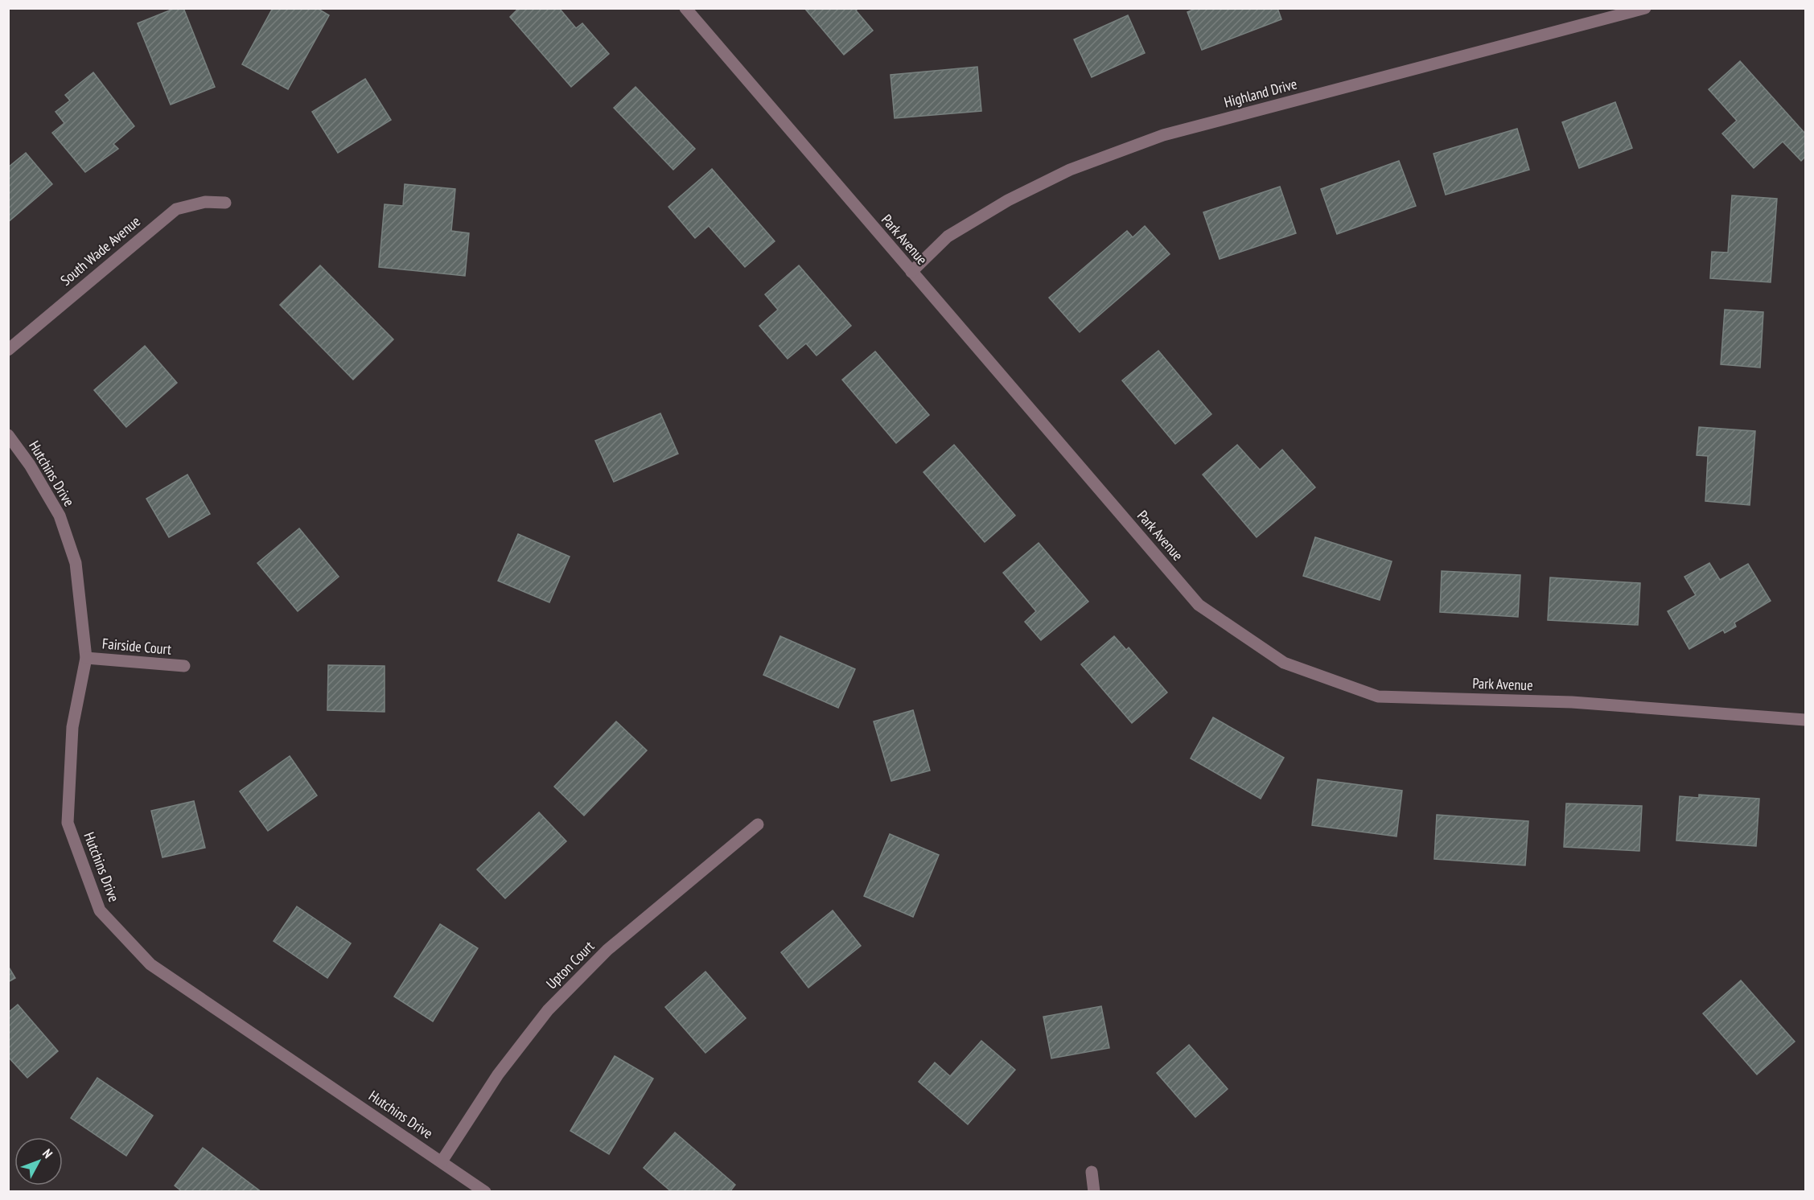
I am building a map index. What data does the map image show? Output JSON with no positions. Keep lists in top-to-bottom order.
{
  "streets": {
    "street": [
      "Highland Drive",
      "Park Avenue",
      "South Wade Avenue",
      "Hutchins Drive",
      "Fairside Court",
      "Upton Court"
    ]
  },
  "crossings": [
    ["Highland Drive", "Park Avenue"],
    ["Hutchins Drive", "Fairside Court"],
    ["Hutchins Drive", "Upton Court"]
  ],
  "north": "top right"
}
